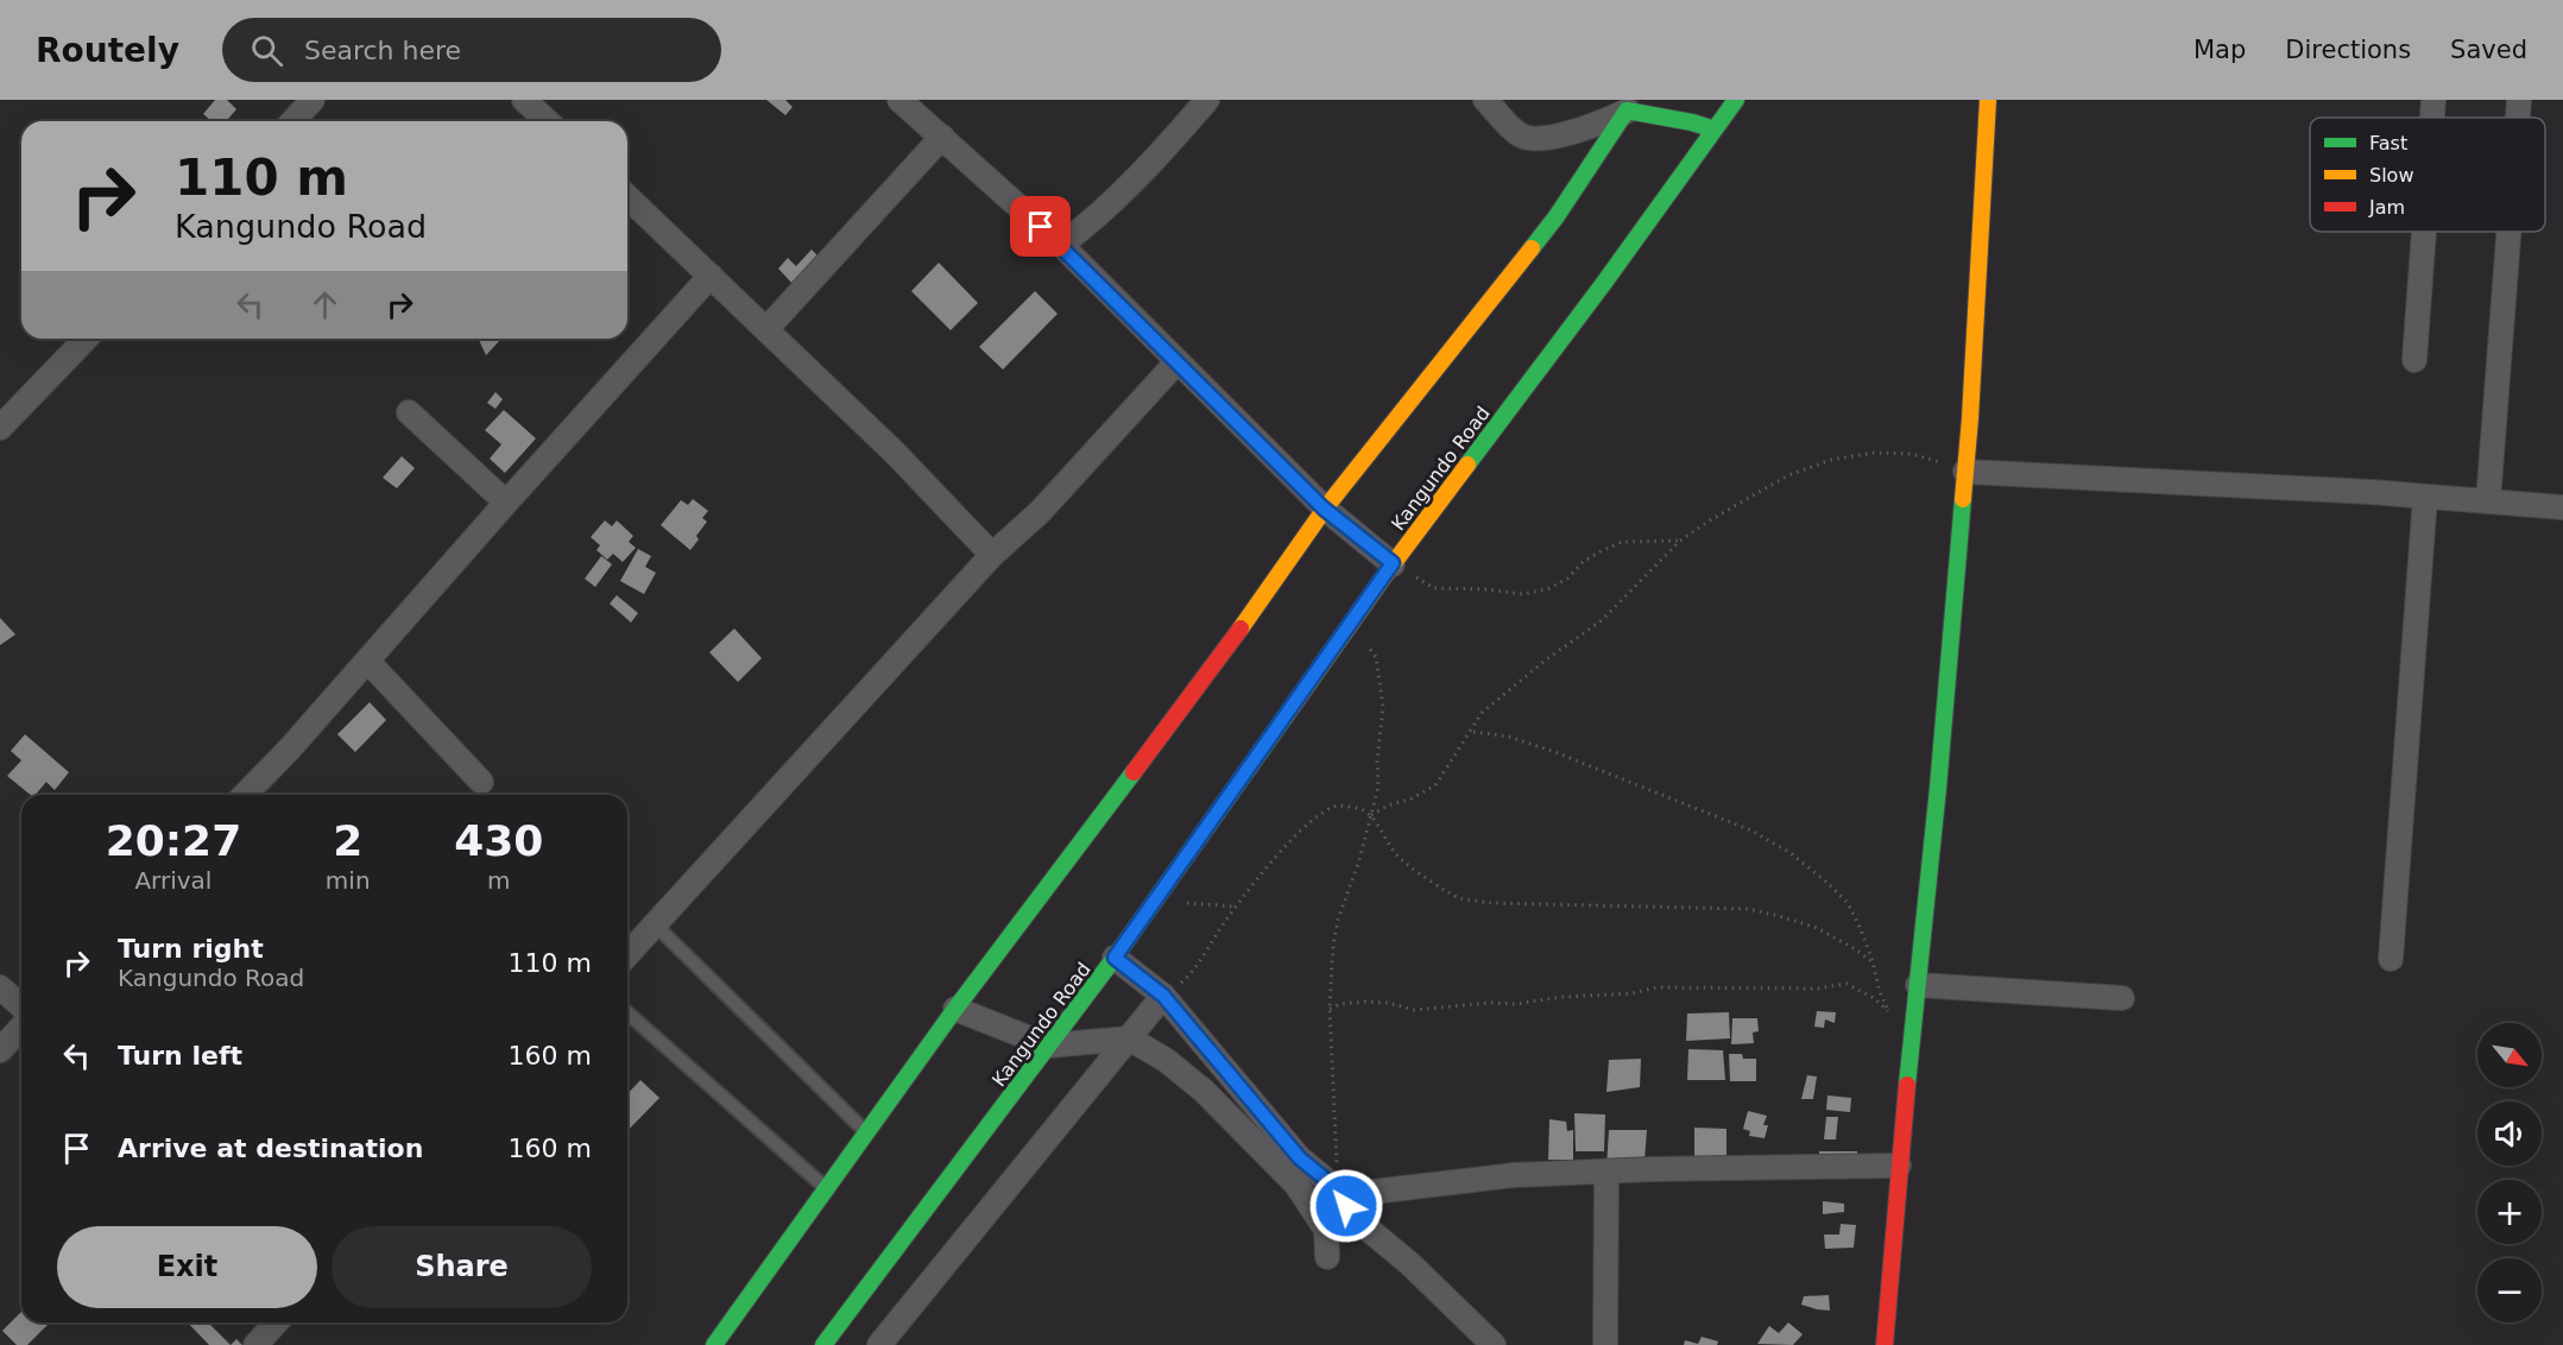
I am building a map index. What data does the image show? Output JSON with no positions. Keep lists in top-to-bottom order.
{
  "streets": {
    "main road": ["Kangundo Road"]
  },
  "legend": ["Fast", "Slow", "Jam"],
  "north": "bottom right",
  "page": {
    "header": "Routely",
    "search": "Search here",
    "nav": ["Map", "Directions", "Saved"],
    "turn": ["110 m", "Kangundo Road"],
    "eta": [
      "20:27",
      "Arrival",
      "2",
      "min",
      "430",
      "m"
    ],
    "list": [
      {
        "name": "Turn right",
        "note": "Kangundo Road",
        "value": "110 m"
      },
      {
        "name": "Turn left",
        "value": "160 m"
      },
      {
        "name": "Arrive at destination",
        "value": "160 m"
      }
    ],
    "map_buttons": ["+", "−"],
    "buttons": ["Exit", "Share"]
  }
}
